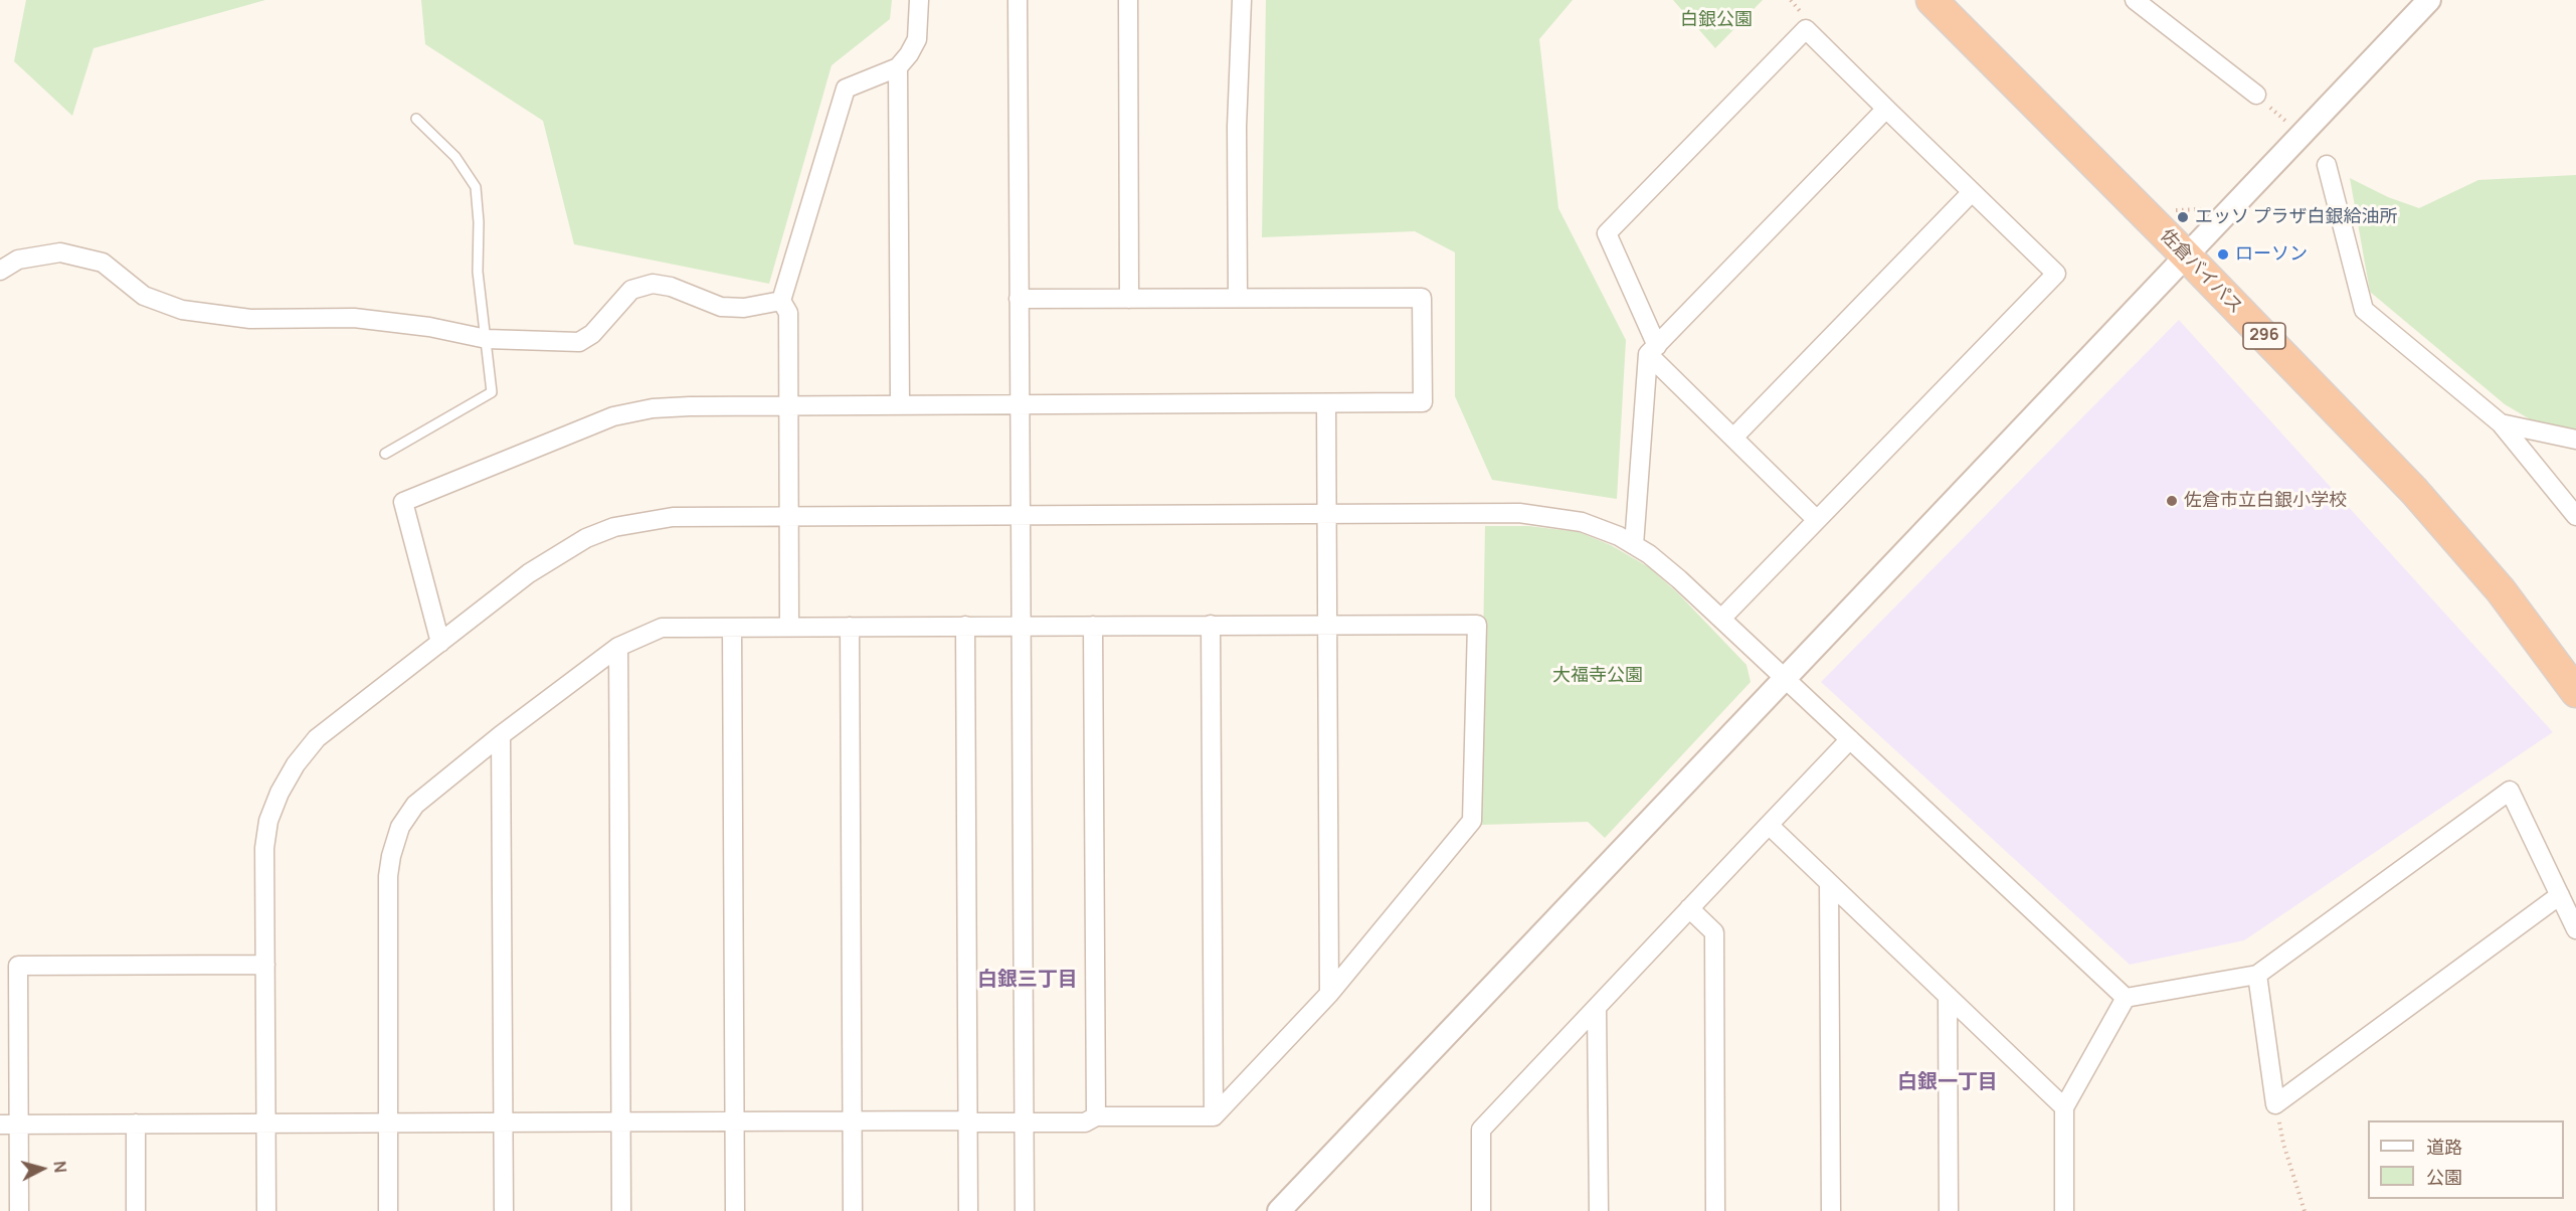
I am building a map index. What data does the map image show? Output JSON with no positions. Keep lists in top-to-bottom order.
{
  "streets": {
    "highway": ["佐倉バイパス", "296"]
  },
  "districts": ["白銀三丁目", "白銀一丁目"],
  "parks": ["白銀公園", "大福寺公園"],
  "places": ["エッソ プラザ白銀給油所", "ローソン", "佐倉市立白銀小学校"],
  "legend": ["道路", "公園"],
  "north": "right"
}
